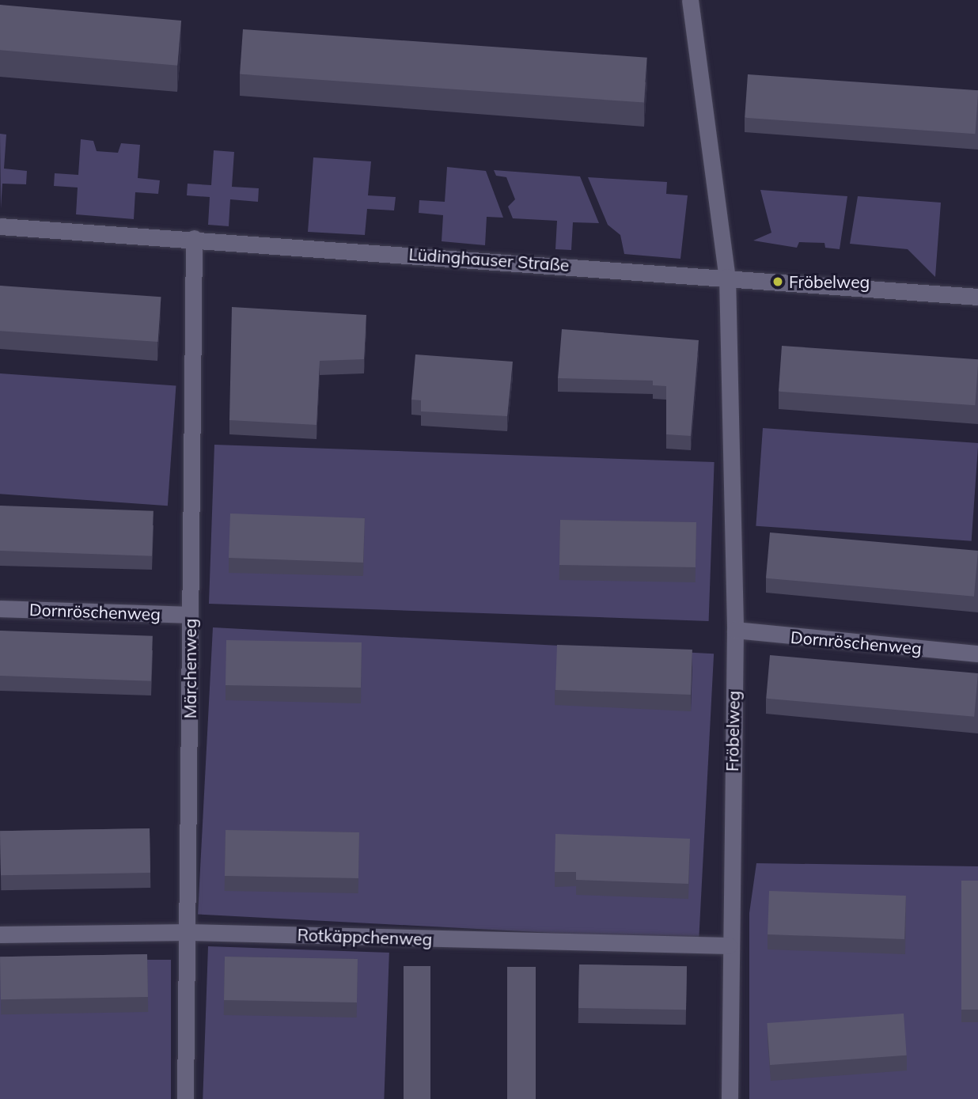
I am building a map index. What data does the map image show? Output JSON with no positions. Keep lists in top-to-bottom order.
{
  "streets": {
    "street": [
      "Lüdinghauser Straße",
      "Dornröschenweg",
      "Märchenweg",
      "Fröbelweg",
      "Rotkäppchenweg"
    ]
  },
  "crossings": [
    ["Lüdinghauser Straße", "Märchenweg"],
    ["Lüdinghauser Straße", "Fröbelweg"],
    ["Dornröschenweg", "Märchenweg"],
    ["Dornröschenweg", "Fröbelweg"],
    ["Märchenweg", "Rotkäppchenweg"],
    ["Fröbelweg", "Rotkäppchenweg"]
  ],
  "places": ["Fröbelweg"]
}
